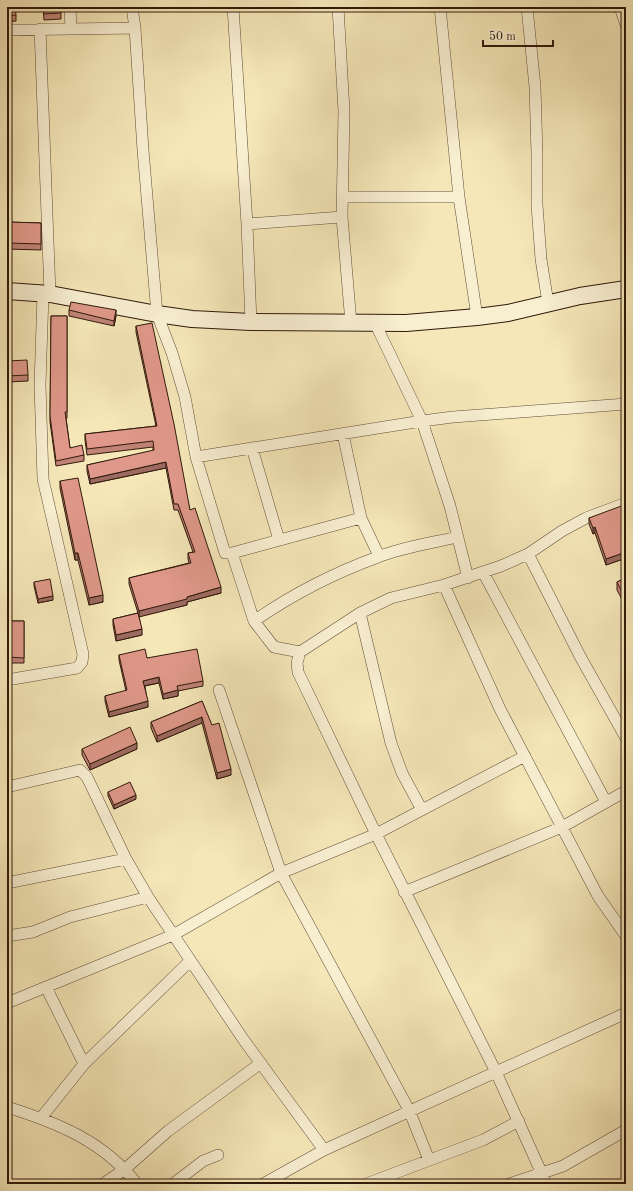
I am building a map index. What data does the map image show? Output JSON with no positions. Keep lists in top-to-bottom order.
{
  "scale_bar": "50 m"
}
